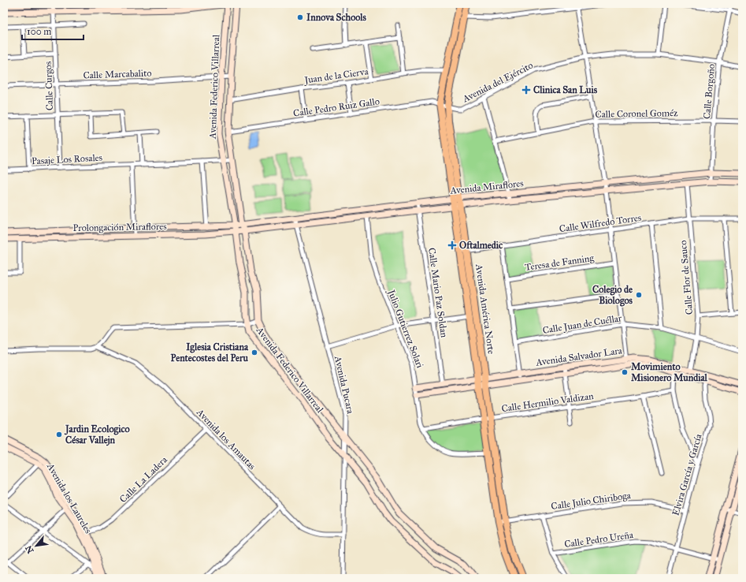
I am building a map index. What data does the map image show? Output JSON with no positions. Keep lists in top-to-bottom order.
{
  "streets": {
    "main road": [
      "Avenida Federico Villarreal",
      "Avenida Miraflores",
      "Prolongación Miraflores",
      "Avenida América Norte",
      "Avenida Salvador Lara",
      "Avenida los Laureles"
    ],
    "street": [
      "Calle Marcabalito",
      "Juan de la Cierva",
      "Avenida del Ejército",
      "Calle Curgos",
      "Calle Borgoño",
      "Calle Pedro Ruiz Gallo",
      "Calle Coronel Goméz",
      "Pasaje Los Rosales",
      "Calle Wilfredo Torres",
      "Teresa de Fanning",
      "Calle Flor de Sauco",
      "Calle Mario Paz Soldan",
      "Calle Juan de Cuéllar",
      "Julio Gutierrez Solari",
      "Avenida Pucara",
      "Calle Hermilio Valdizan",
      "Avenida los Amautas",
      "Elvira García y García",
      "Calle La Ladera",
      "Calle Julio Chiriboga",
      "Calle Pedro Ureña"
    ]
  },
  "crossings": [
    ["Calle Marcabalito", "Calle Curgos"],
    ["Calle Marcabalito", "Avenida Federico Villarreal"],
    ["Juan de la Cierva", "Avenida Federico Villarreal"],
    ["Juan de la Cierva", "Avenida América Norte"],
    ["Avenida del Ejército", "Calle Borgoño"],
    ["Avenida del Ejército", "Calle Pedro Ruiz Gallo"],
    ["Avenida del Ejército", "Avenida América Norte"],
    ["Calle Curgos", "Pasaje Los Rosales"],
    ["Avenida Federico Villarreal", "Calle Pedro Ruiz Gallo"],
    ["Avenida Federico Villarreal", "Pasaje Los Rosales"],
    ["Avenida Federico Villarreal", "Avenida Miraflores"],
    ["Avenida Federico Villarreal", "Prolongación Miraflores"],
    ["Avenida Federico Villarreal", "Avenida Pucara"],
    ["Calle Borgoño", "Calle Coronel Goméz"],
    ["Calle Borgoño", "Avenida Miraflores"],
    ["Calle Pedro Ruiz Gallo", "Avenida América Norte"],
    ["Avenida Miraflores", "Prolongación Miraflores"],
    ["Avenida Miraflores", "Calle Flor de Sauco"],
    ["Avenida Miraflores", "Calle Mario Paz Soldan"],
    ["Avenida Miraflores", "Avenida América Norte"],
    ["Avenida Miraflores", "Julio Gutierrez Solari"],
    ["Avenida Miraflores", "Avenida Pucara"],
    ["Calle Wilfredo Torres", "Calle Flor de Sauco"],
    ["Calle Wilfredo Torres", "Avenida América Norte"],
    ["Calle Flor de Sauco", "Calle Juan de Cuéllar"],
    ["Calle Flor de Sauco", "Avenida Salvador Lara"],
    ["Calle Mario Paz Soldan", "Avenida Salvador Lara"],
    ["Avenida América Norte", "Julio Gutierrez Solari"],
    ["Avenida América Norte", "Avenida Salvador Lara"],
    ["Avenida América Norte", "Calle Hermilio Valdizan"],
    ["Avenida América Norte", "Calle Julio Chiriboga"],
    ["Julio Gutierrez Solari", "Avenida Salvador Lara"],
    ["Julio Gutierrez Solari", "Calle Hermilio Valdizan"],
    ["Avenida Salvador Lara", "Elvira García y García"],
    ["Avenida Pucara", "Avenida los Amautas"],
    ["Avenida los Amautas", "Calle La Ladera"],
    ["Elvira García y García", "Calle Julio Chiriboga"],
    ["Elvira García y García", "Calle Pedro Ureña"],
    ["Calle La Ladera", "Avenida los Laureles"]
  ],
  "places": {
    "other": [
      "Innova Schools",
      "Colegio de Biologos",
      "Iglesia Cristiana Pentecostes del Peru",
      "Movimiento Misionero Mundial",
      "Jardin Ecologico César Vallejn"
    ],
    "health": ["Clinica San Luis", "Oftalmedic"]
  },
  "scale_bar": "100 m",
  "north": "bottom left"
}
